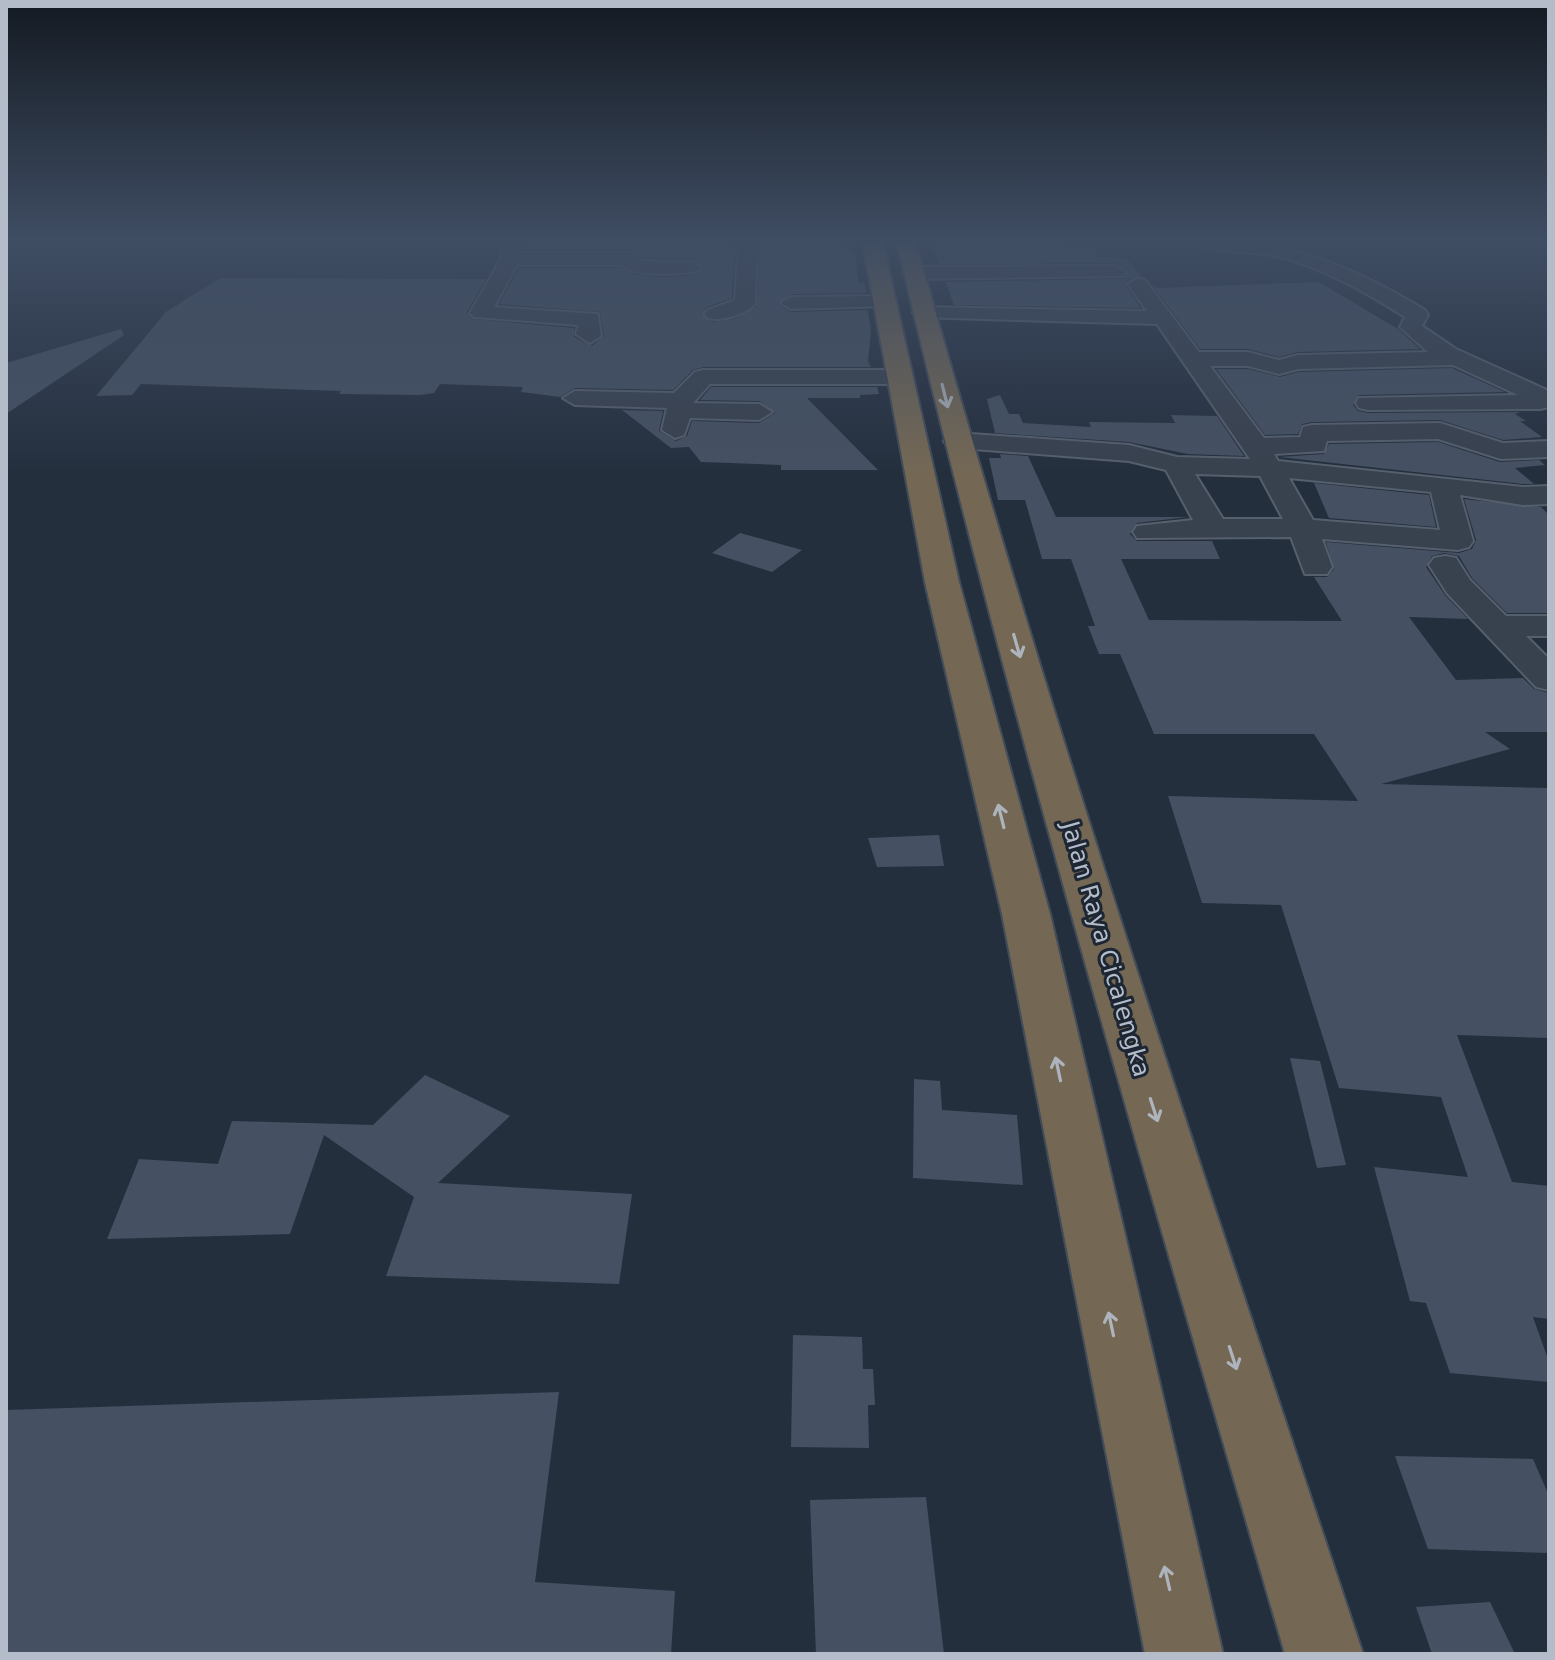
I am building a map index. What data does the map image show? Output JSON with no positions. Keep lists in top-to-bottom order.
{
  "streets": {
    "highway": ["Jalan Raya Cicalengka"]
  }
}
